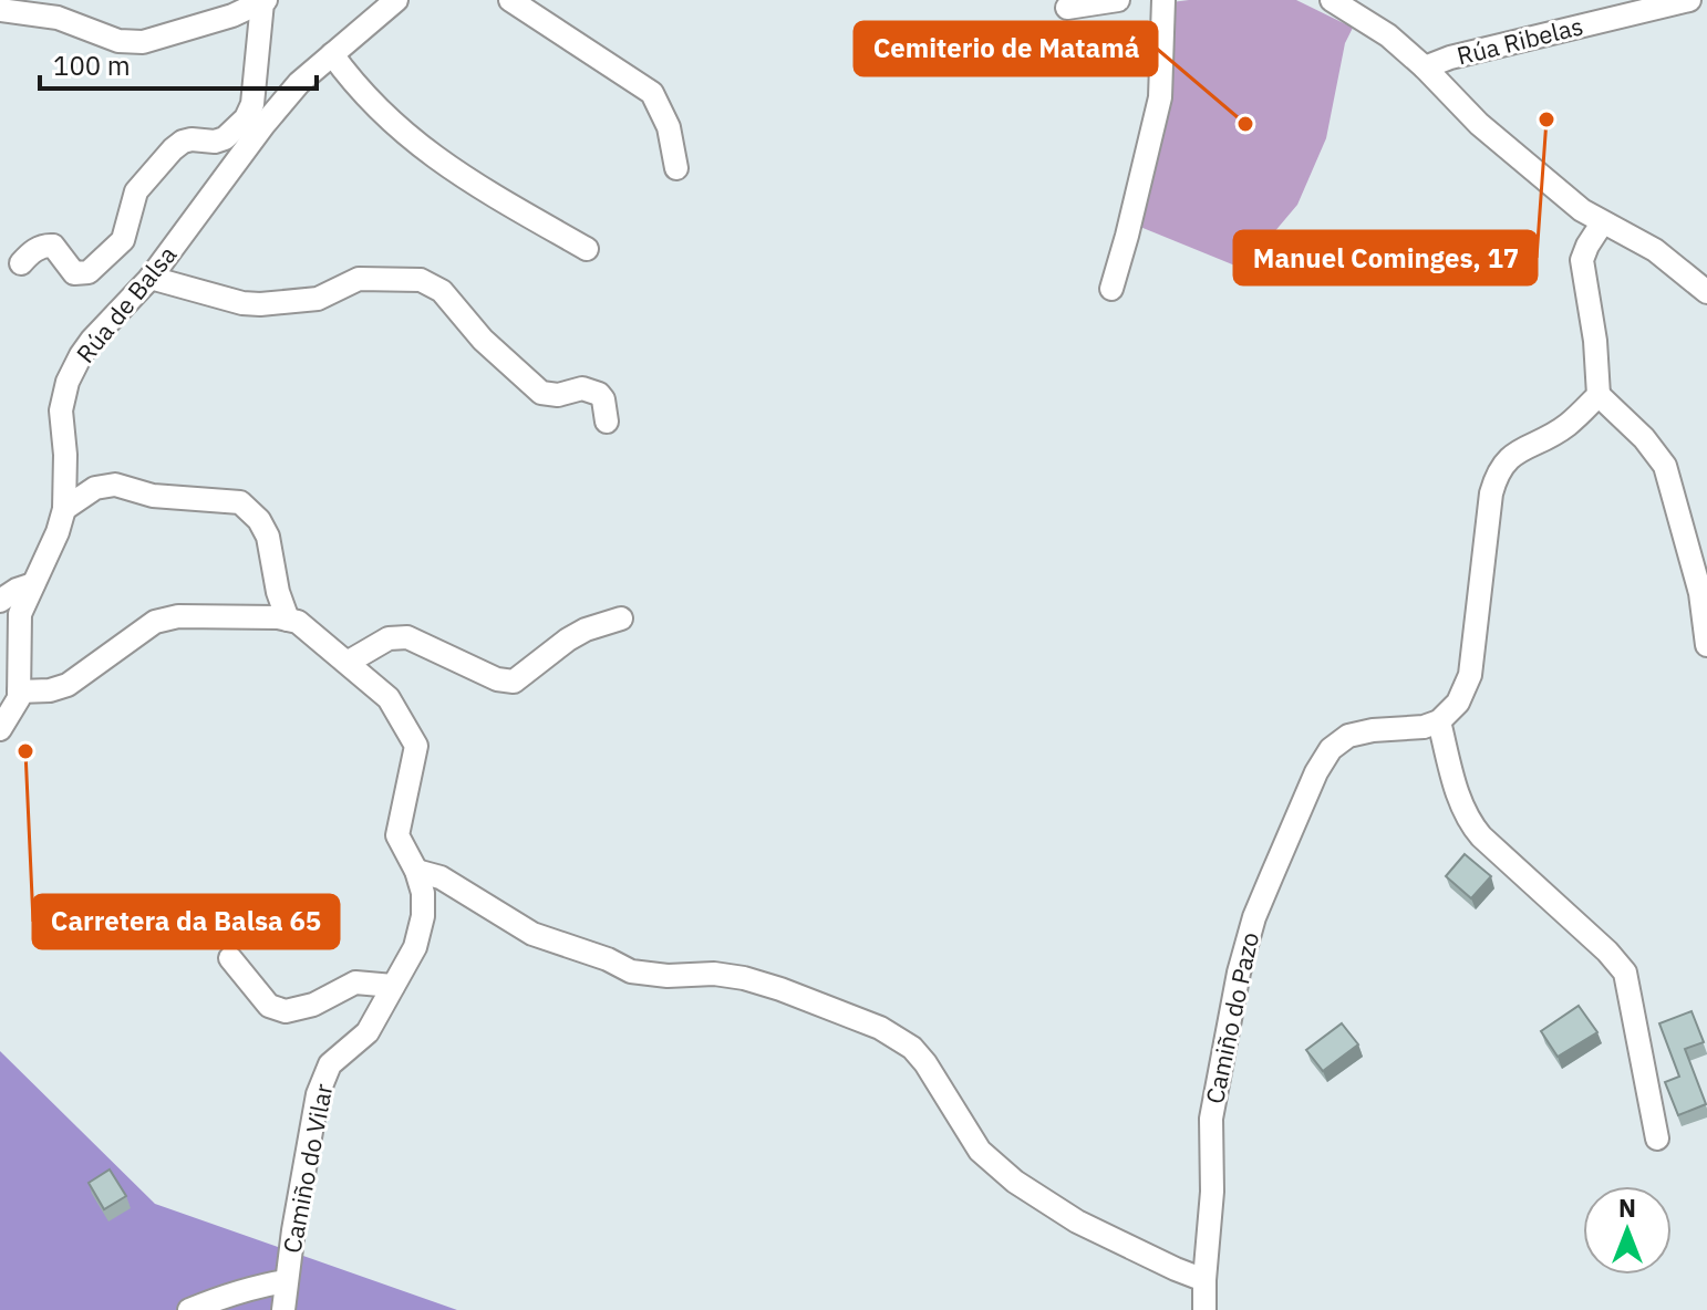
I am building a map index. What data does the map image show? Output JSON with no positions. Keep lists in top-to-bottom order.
{
  "streets": {
    "street": [
      "Rúa Ribelas",
      "Rúa de Balsa",
      "Camiño do Pazo",
      "Camiño do Vilar"
    ]
  },
  "places": ["Manuel Cominges, 17", "Cemiterio de Matamá", "Carretera da Balsa 65"],
  "scale_bar": "100 m",
  "north": "top"
}
